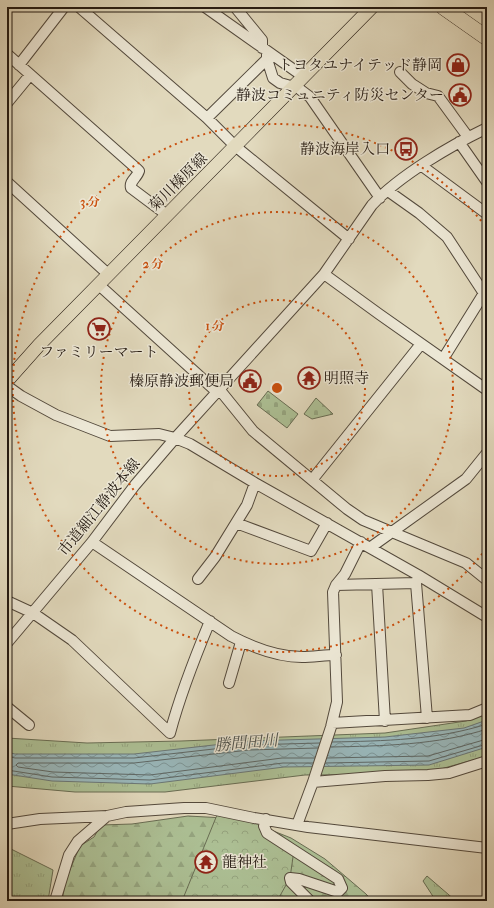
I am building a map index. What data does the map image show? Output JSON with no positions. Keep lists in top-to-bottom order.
{
  "streets": {
    "main road": ["菊川榛原線"],
    "street": ["市道細江静波本線"]
  },
  "water": ["勝間田川"],
  "places": {
    "shop": ["トヨタユナイテッド静岡"],
    "public building": ["静波コミュニティ防災センター", "榛原静波郵便局"],
    "bus stop": ["静波海岸入口"],
    "supermarket": ["ファミリーマート"],
    "temple": ["明照寺", "龍神社"]
  },
  "rings": ["3 分", "2 分", "1 分"]
}
